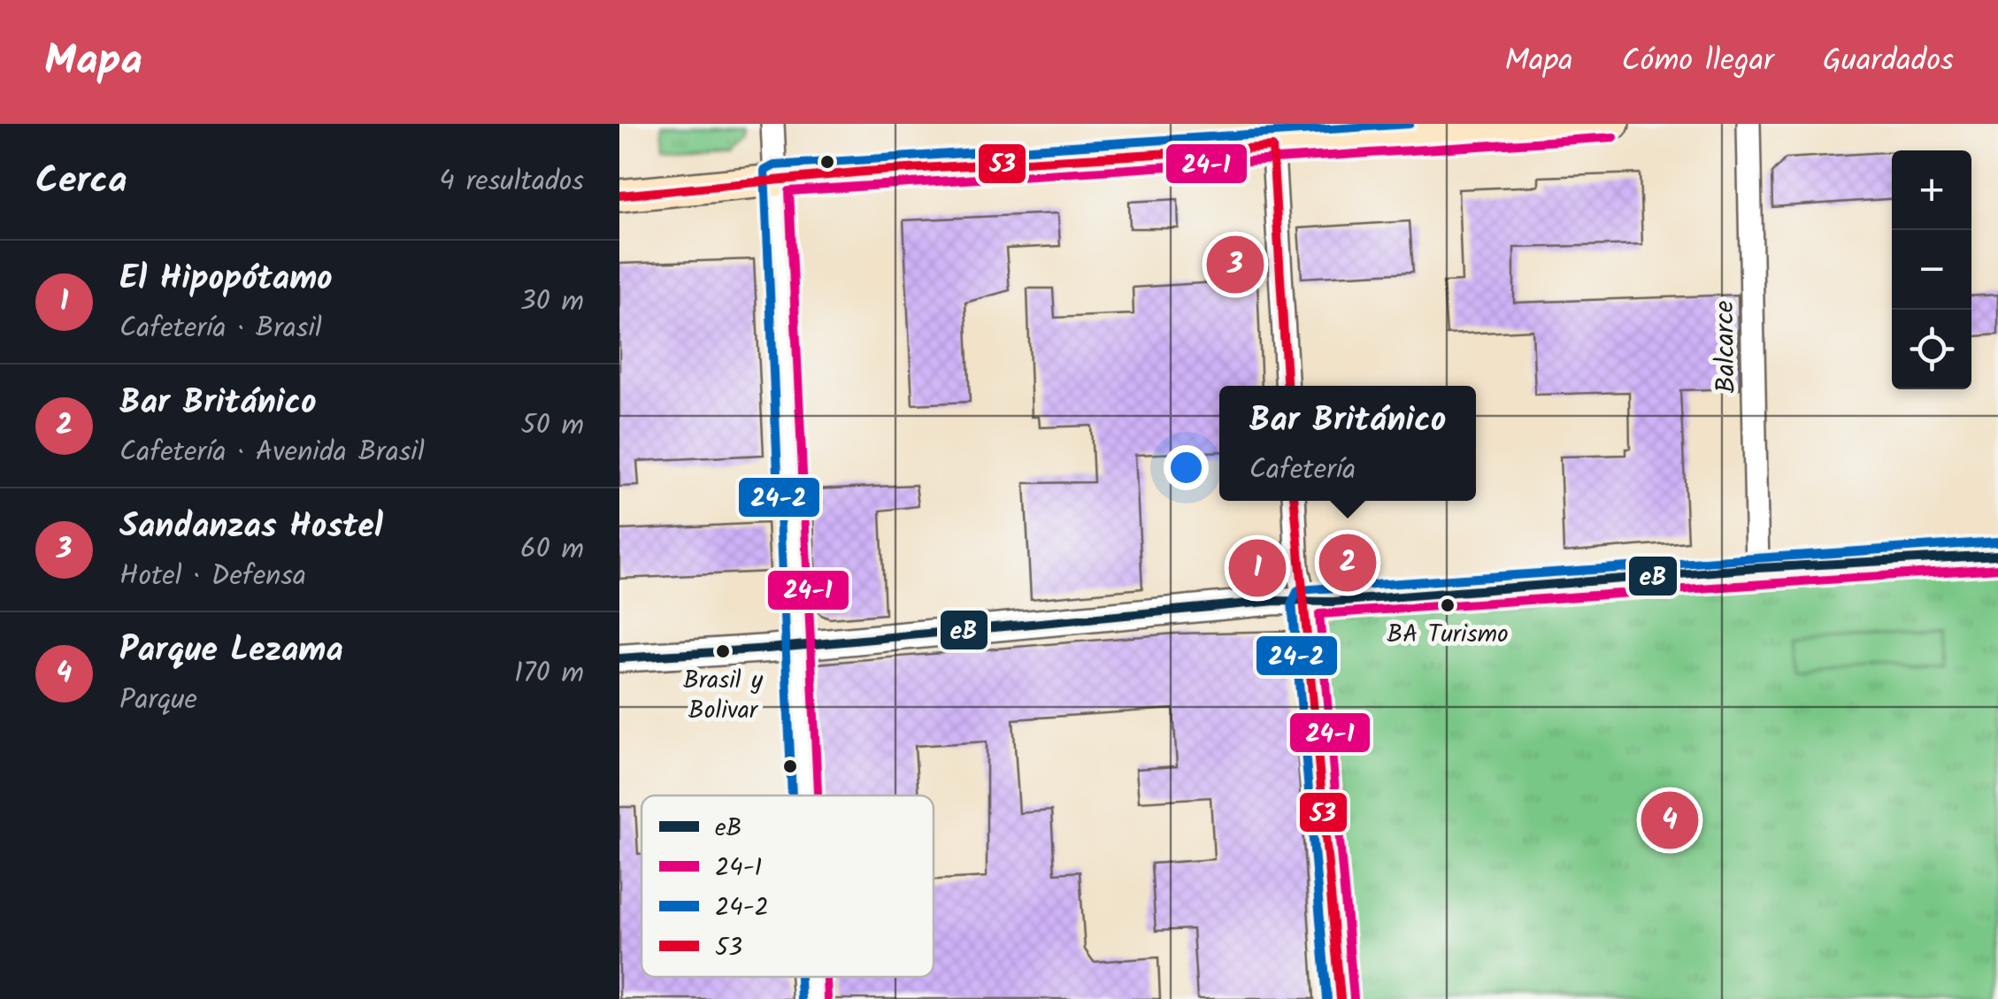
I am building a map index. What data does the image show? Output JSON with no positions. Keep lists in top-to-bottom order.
{
  "streets": {
    "street": ["Balcarce"]
  },
  "places": ["BA Turismo", "Brasil y Bolivar"],
  "lines": [
    "transit line 24-2",
    "transit line 24-1",
    "transit line 53",
    "transit line eB"
  ],
  "legend": [
    "eB",
    "24-1",
    "24-2",
    "53"
  ],
  "page": {
    "header": "Mapa",
    "nav": ["Mapa", "Cómo llegar", "Guardados"],
    "heading": ["Cerca", "4 resultados"],
    "map_buttons": ["+", "−"],
    "pins": [
      "3",
      "2",
      "1",
      "4"
    ],
    "list": [
      {
        "mark": "1",
        "name": "El Hipopótamo",
        "note": "Cafetería · Brasil",
        "value": "30 m"
      },
      {
        "mark": "2",
        "name": "Bar Británico",
        "note": "Cafetería · Avenida Brasil",
        "value": "50 m"
      },
      {
        "mark": "3",
        "name": "Sandanzas Hostel",
        "note": "Hotel · Defensa",
        "value": "60 m"
      },
      {
        "mark": "4",
        "name": "Parque Lezama",
        "note": "Parque",
        "value": "170 m"
      }
    ],
    "popup": ["Bar Británico", "Cafetería"]
  }
}
